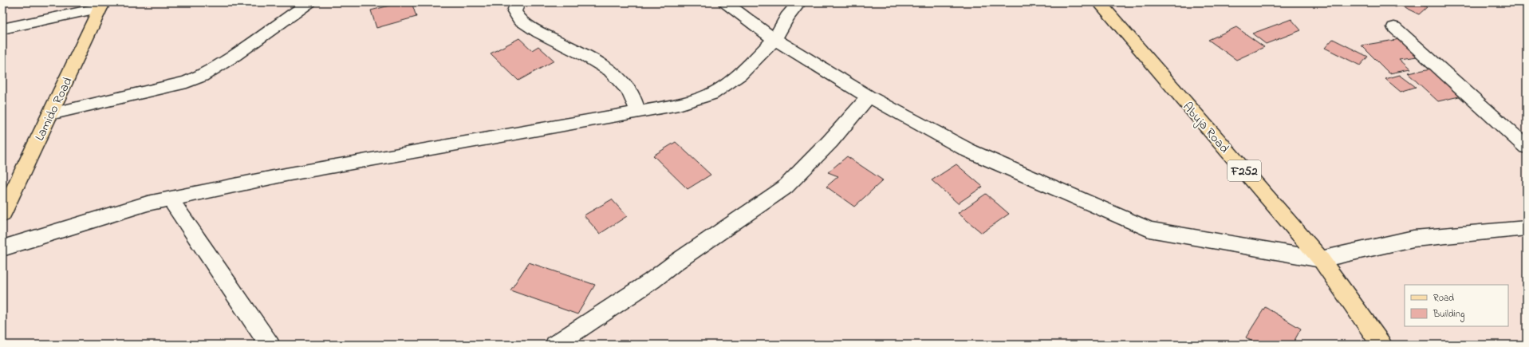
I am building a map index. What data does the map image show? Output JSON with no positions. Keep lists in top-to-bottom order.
{
  "streets": {
    "main road": ["Lamido Road", "Abuja Road", "F252"]
  },
  "legend": ["Road", "Building"]
}
